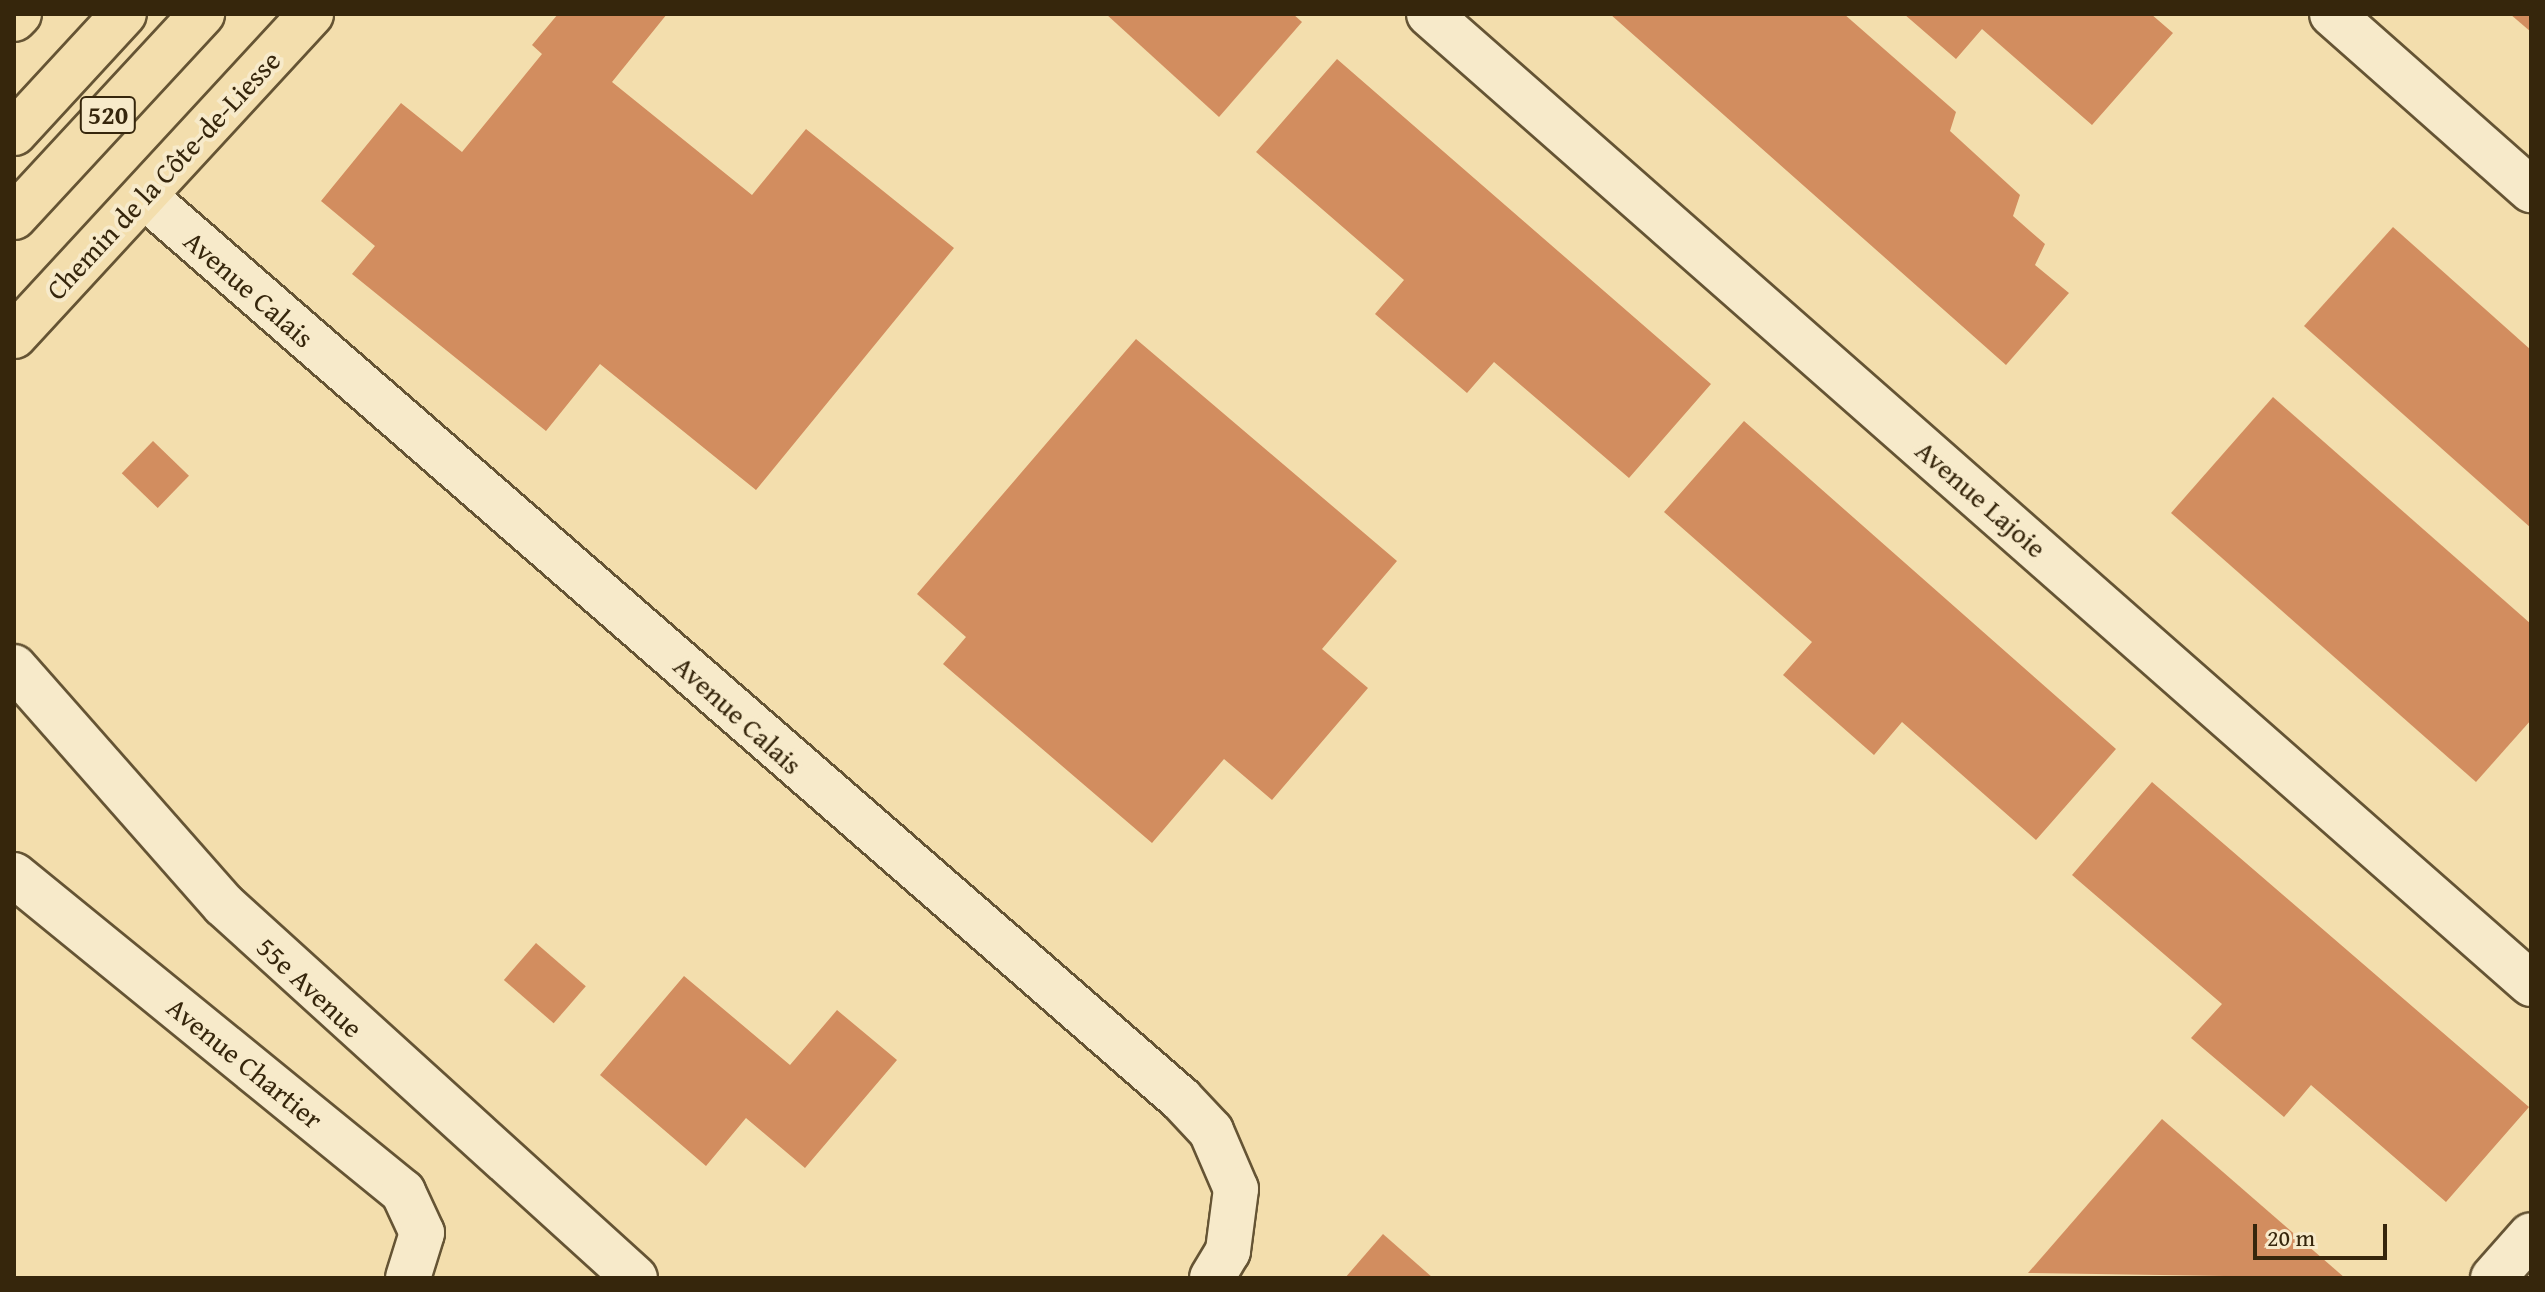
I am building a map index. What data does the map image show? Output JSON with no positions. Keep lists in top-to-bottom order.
{
  "streets": {
    "main road": ["520", "Chemin de la Côte-de-Liesse"],
    "street": [
      "Avenue Calais",
      "Avenue Lajoie",
      "55e Avenue",
      "Avenue Chartier"
    ]
  },
  "crossings": [
    ["Chemin de la Côte-de-Liesse", "Avenue Calais"]
  ],
  "scale_bar": "20 m"
}
